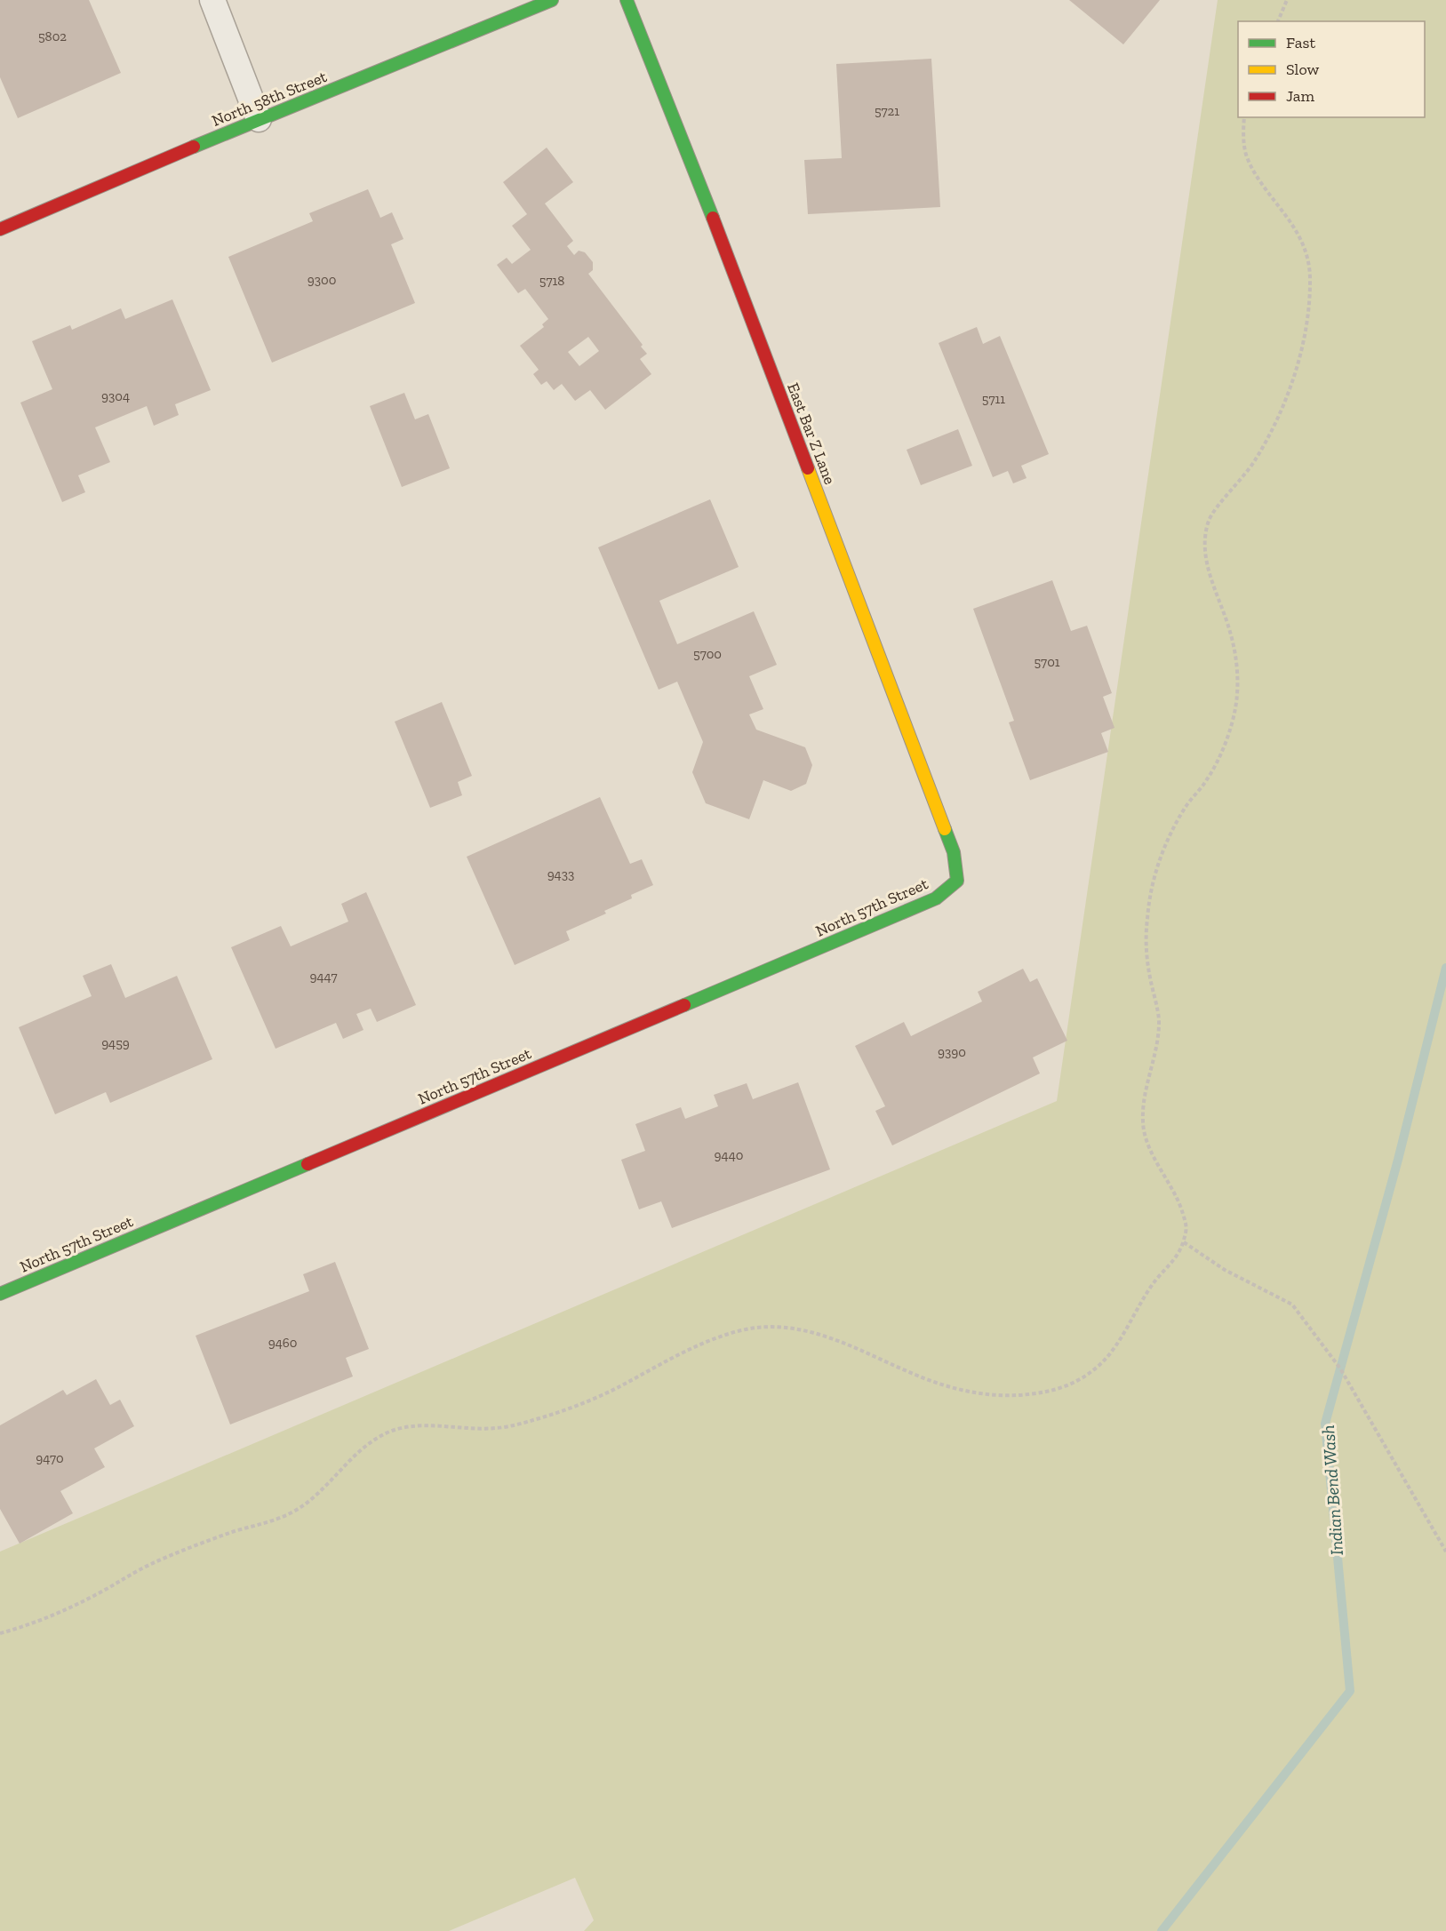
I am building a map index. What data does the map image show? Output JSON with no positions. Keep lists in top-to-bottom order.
{
  "streets": {
    "street": ["North 58th Street", "East Bar Z Lane", "North 57th Street"]
  },
  "crossings": [
    ["East Bar Z Lane", "North 57th Street"]
  ],
  "water": ["Indian Bend Wash"],
  "house_numbers": [
    "5802",
    "5721",
    "9300",
    "5718",
    "9304",
    "5711",
    "5700",
    "5701",
    "9433",
    "9447",
    "9459",
    "9390",
    "9440",
    "9460",
    "9470"
  ],
  "legend": ["Fast", "Slow", "Jam"]
}
